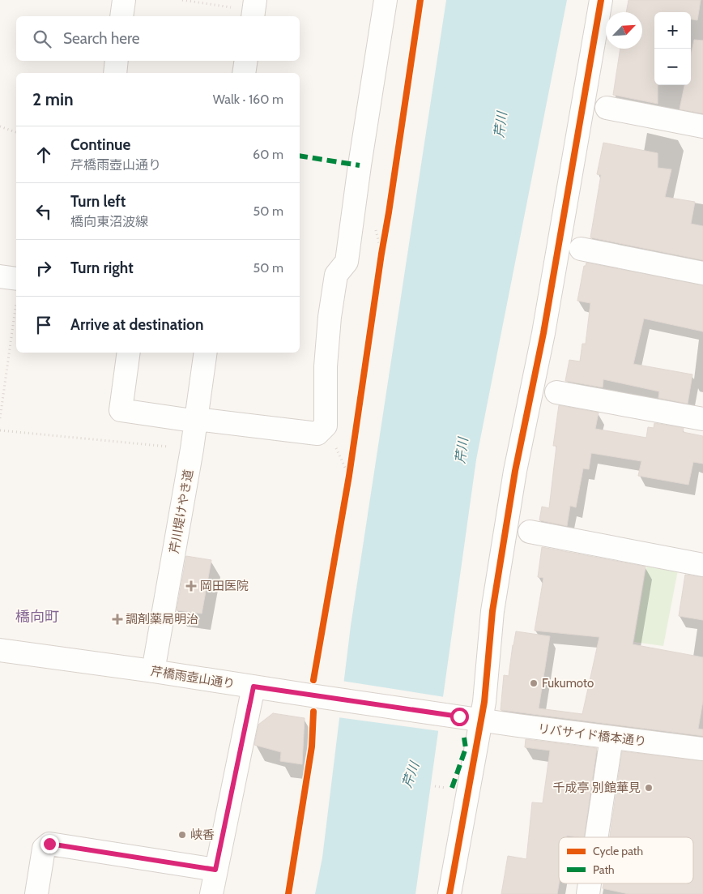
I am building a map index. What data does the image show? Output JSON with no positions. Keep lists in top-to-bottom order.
{
  "streets": {
    "street": ["芹川堤けやき道", "芹橋雨壺山通り", "リバサイド橋本通り"]
  },
  "crossings": [
    ["芹川堤けやき道", "芹橋雨壺山通り"],
    ["芹橋雨壺山通り", "リバサイド橋本通り"]
  ],
  "districts": ["橋向町"],
  "water": ["芹川"],
  "places": {
    "health": ["岡田医院", "調剤薬局明治"],
    "other": ["Fukumoto", "千成亭 別館華見", "峡香"]
  },
  "legend": ["Cycle path", "Path"],
  "north": "top right",
  "page": {
    "map_buttons": ["+", "−"],
    "search": "Search here",
    "heading": ["2 min", "Walk · 160 m"],
    "list": [
      ["Continue", "芹橋雨壺山通り", "60 m"],
      ["Turn left", "橋向東沼波線", "50 m"],
      ["Turn right", "50 m"],
      "Arrive at destination"
    ]
  }
}
